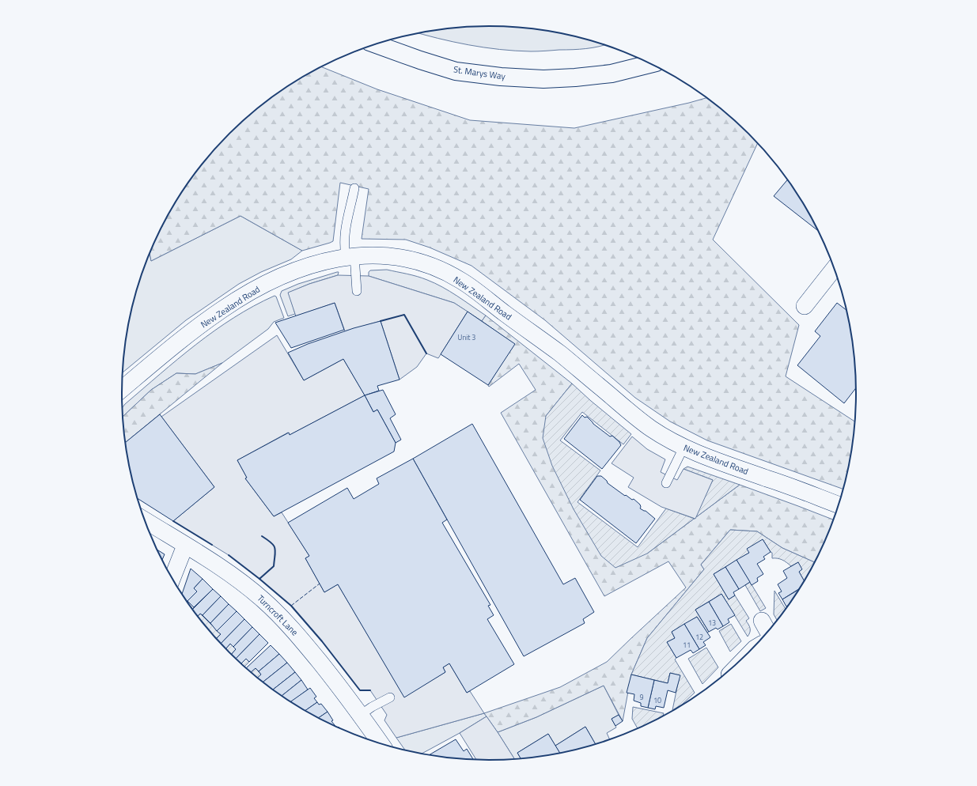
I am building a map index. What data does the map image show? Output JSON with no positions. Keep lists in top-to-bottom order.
{
  "streets": {
    "main road": ["St. Marys Way"],
    "street": ["New Zealand Road", "Turncroft Lane"]
  },
  "house_numbers": [
    "Unit 3",
    "13",
    "12",
    "11",
    "9",
    "10"
  ]
}
